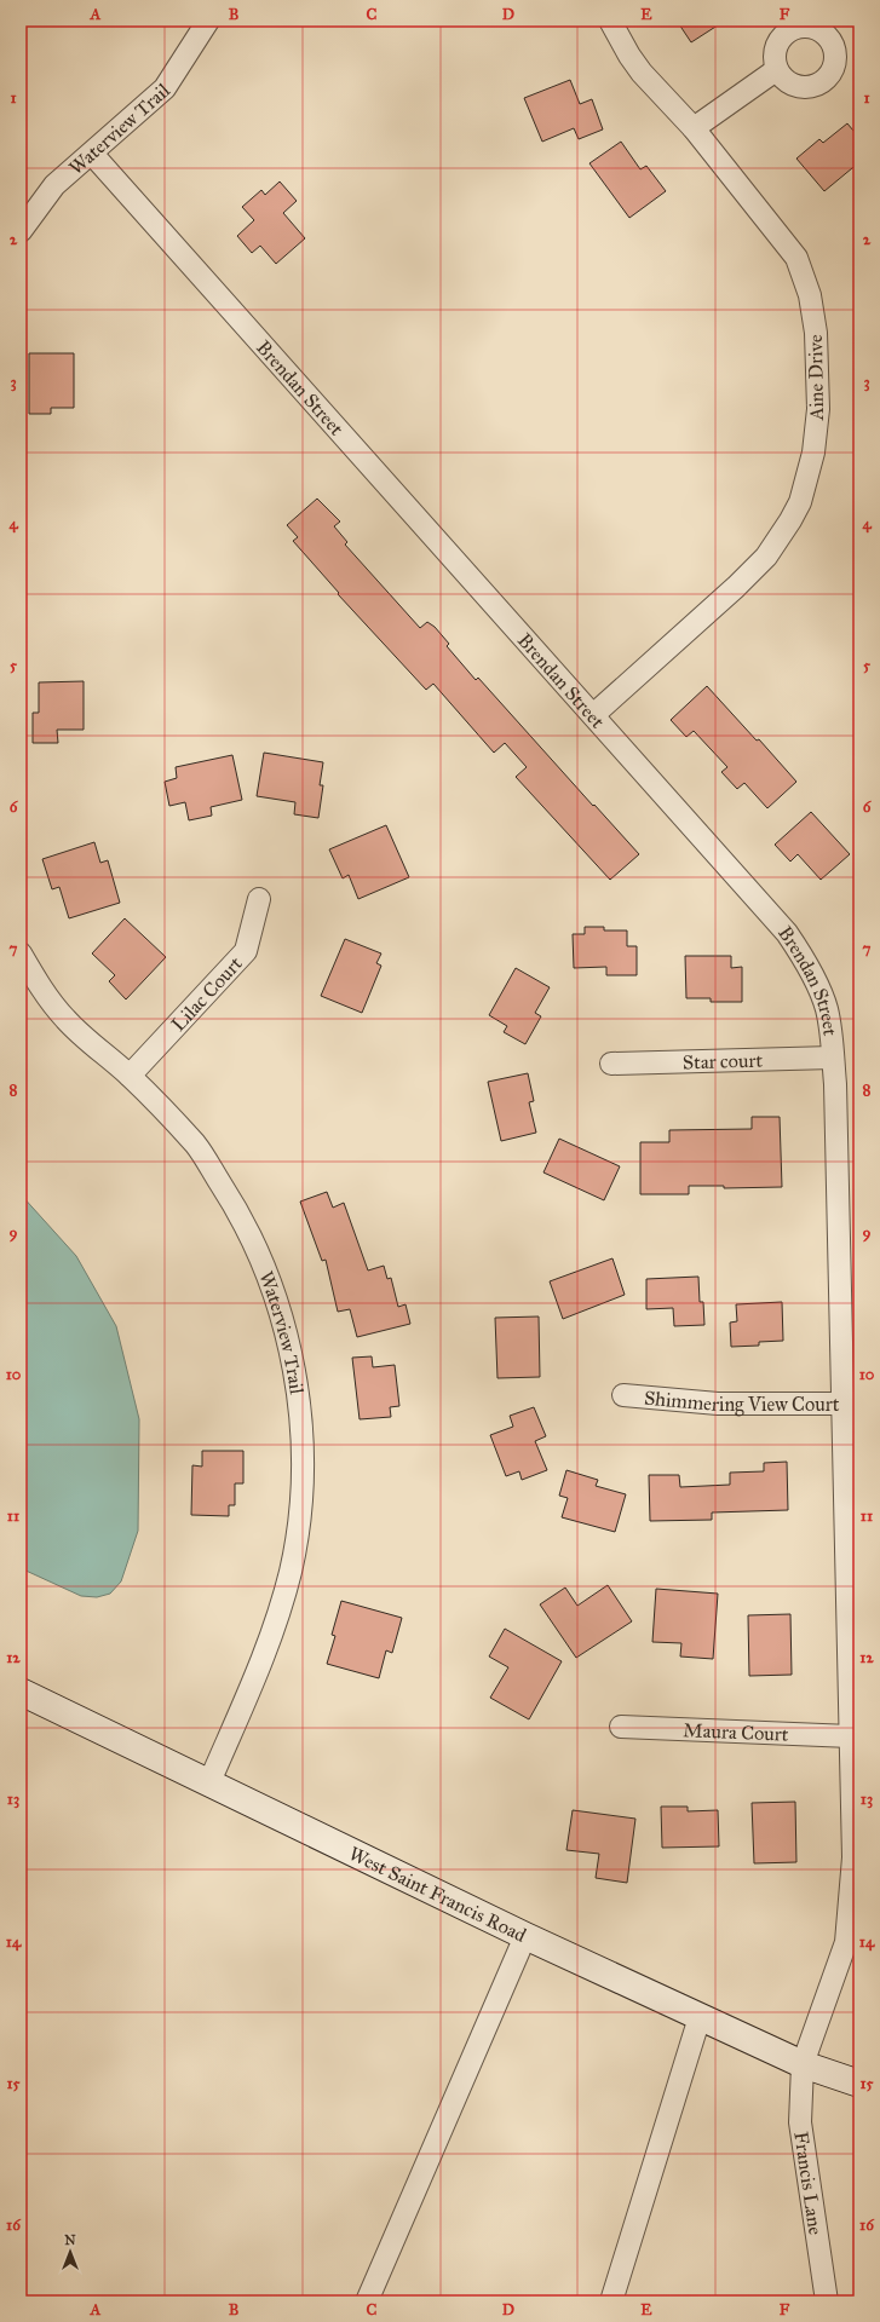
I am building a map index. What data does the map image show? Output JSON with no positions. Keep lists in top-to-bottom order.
{
  "streets": {
    "street": [
      "Waterview Trail",
      "Aine Drive",
      "Brendan Street",
      "Lilac Court",
      "Star court",
      "Shimmering View Court",
      "Maura Court",
      "West Saint Francis Road",
      "Francis Lane"
    ]
  },
  "crossings": [
    ["Waterview Trail", "Brendan Street"],
    ["Waterview Trail", "Lilac Court"],
    ["Waterview Trail", "West Saint Francis Road"],
    ["Aine Drive", "Brendan Street"],
    ["Brendan Street", "Star court"],
    ["Brendan Street", "Shimmering View Court"],
    ["Brendan Street", "Maura Court"],
    ["Brendan Street", "West Saint Francis Road"],
    ["Brendan Street", "Francis Lane"],
    ["West Saint Francis Road", "Francis Lane"]
  ],
  "north": "top",
  "grid": {
    "columns": [
      "A",
      "B",
      "C",
      "D",
      "E",
      "F"
    ],
    "rows": [
      "1",
      "2",
      "3",
      "4",
      "5",
      "6",
      "7",
      "8",
      "9",
      "10",
      "11",
      "12",
      "13",
      "14",
      "15",
      "16"
    ]
  }
}
